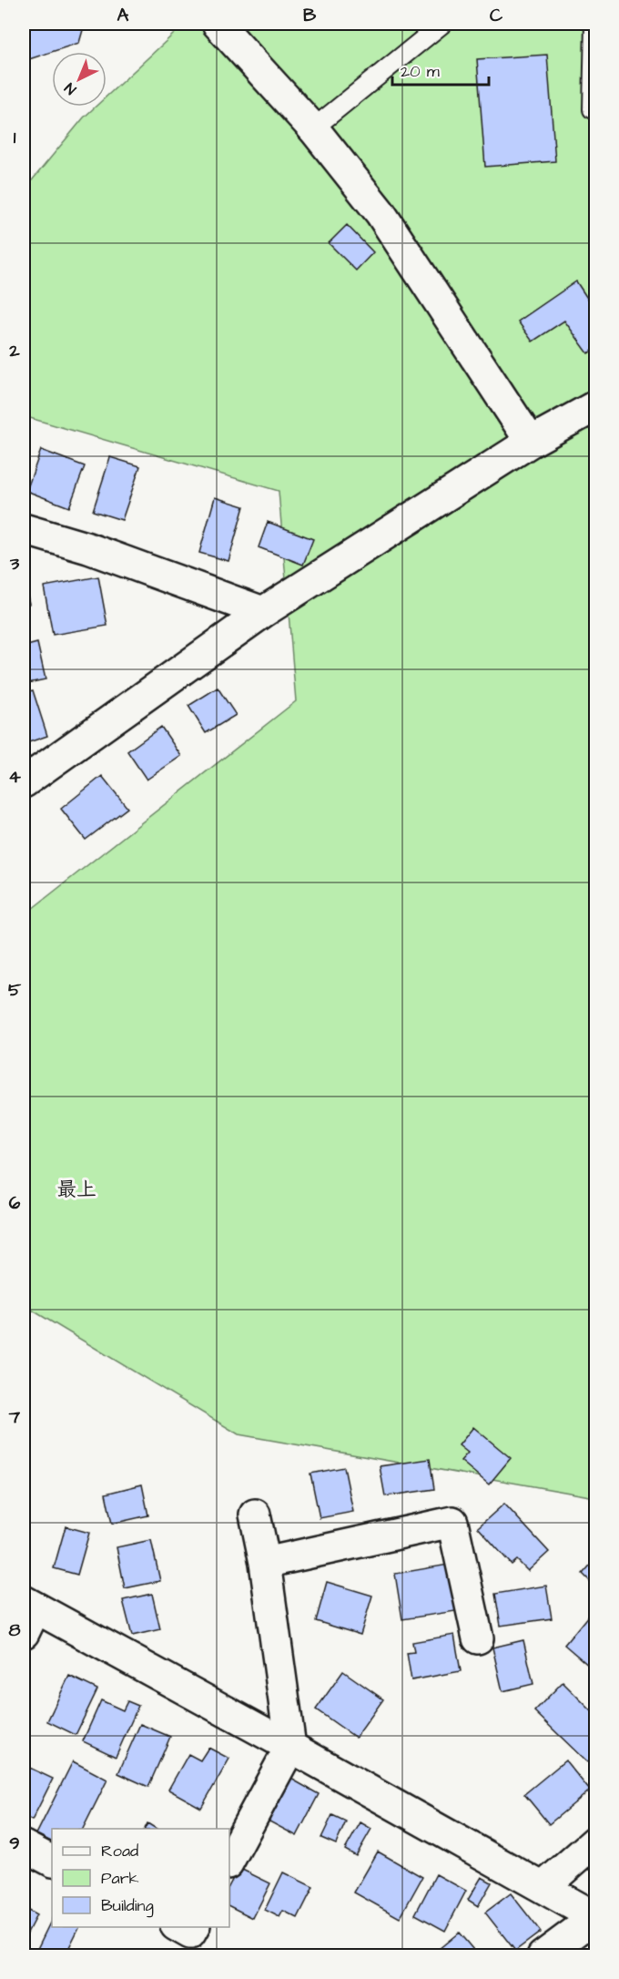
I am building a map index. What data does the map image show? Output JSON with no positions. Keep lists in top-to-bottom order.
{
  "districts": ["最上"],
  "legend": ["Road", "Park", "Building"],
  "scale_bar": "20 m",
  "north": "bottom left",
  "grid": {
    "columns": ["A", "B", "C"],
    "rows": [
      "1",
      "2",
      "3",
      "4",
      "5",
      "6",
      "7",
      "8",
      "9"
    ]
  }
}
